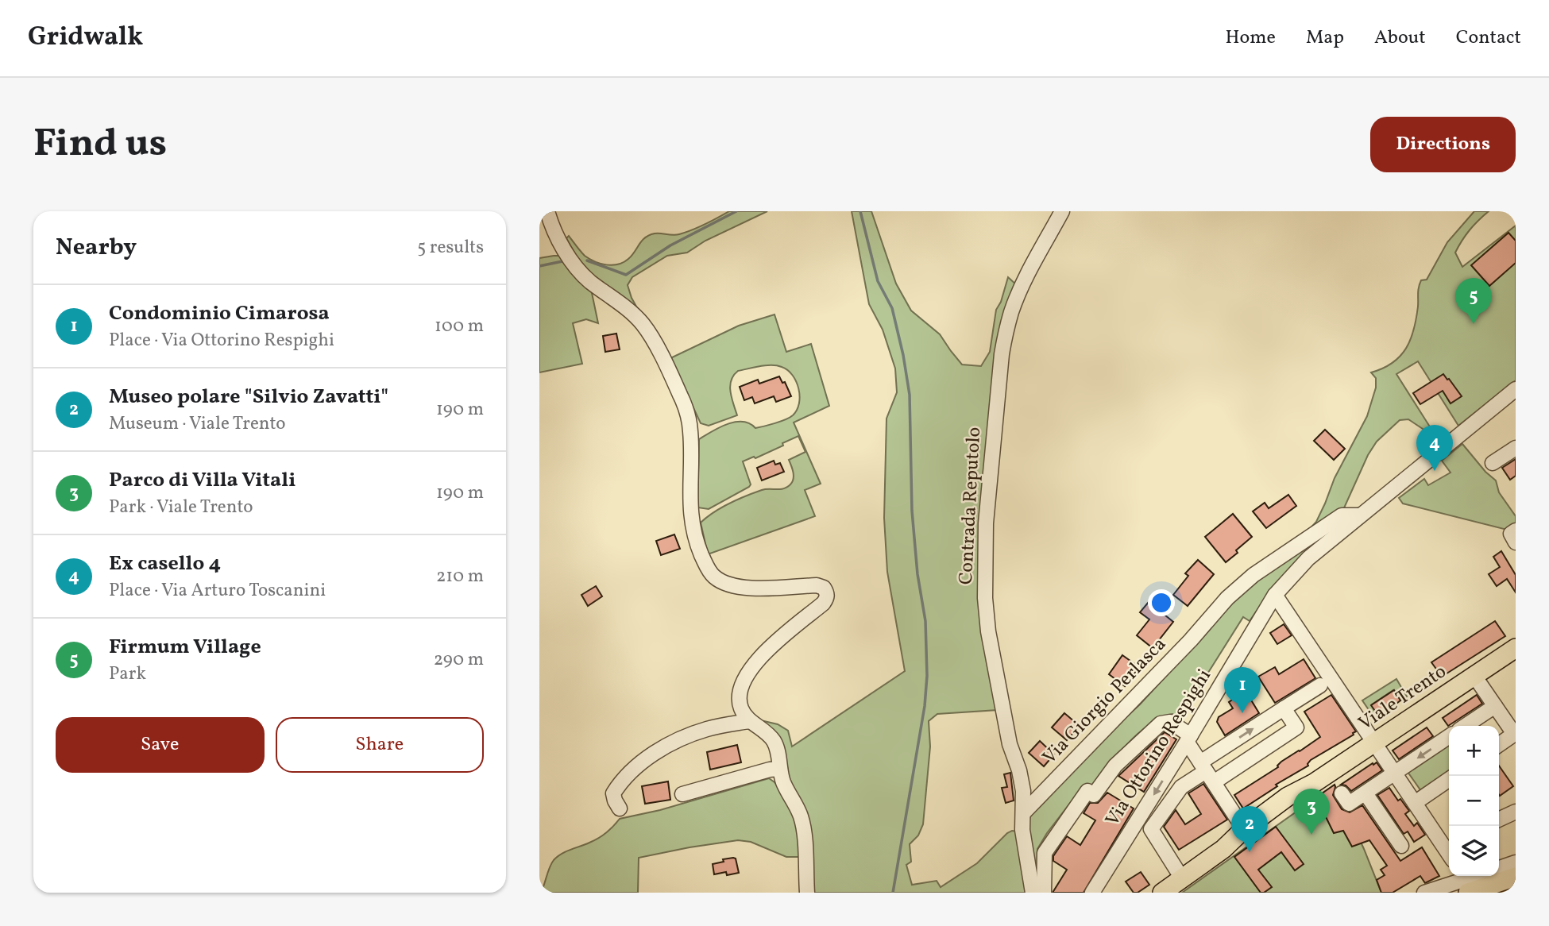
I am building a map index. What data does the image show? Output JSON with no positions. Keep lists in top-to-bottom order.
{
  "streets": {
    "main road": ["Viale Trento"],
    "street": ["Contrada Reputolo", "Via Giorgio Perlasca", "Via Ottorino Respighi"]
  },
  "crossings": [
    ["Contrada Reputolo", "Via Giorgio Perlasca"],
    ["Via Giorgio Perlasca", "Via Ottorino Respighi"]
  ],
  "page": {
    "header": "Gridwalk",
    "nav": [
      "Home",
      "Map",
      "About",
      "Contact"
    ],
    "buttons": [
      "Directions",
      ["Save", "Share"]
    ],
    "title": "Find us",
    "heading": ["Nearby", "5 results"],
    "pins": [
      "5",
      "4",
      "1",
      "3",
      "2"
    ],
    "list": [
      {
        "mark": "1",
        "name": "Condominio Cimarosa",
        "note": "Place · Via Ottorino Respighi",
        "value": "100 m"
      },
      {
        "mark": "2",
        "name": "Museo polare \"Silvio Zavatti\"",
        "note": "Museum · Viale Trento",
        "value": "190 m"
      },
      {
        "mark": "3",
        "name": "Parco di Villa Vitali",
        "note": "Park · Viale Trento",
        "value": "190 m"
      },
      {
        "mark": "4",
        "name": "Ex casello 4",
        "note": "Place · Via Arturo Toscanini",
        "value": "210 m"
      },
      {
        "mark": "5",
        "name": "Firmum Village",
        "note": "Park",
        "value": "290 m"
      }
    ],
    "map_buttons": ["+", "−"]
  }
}
